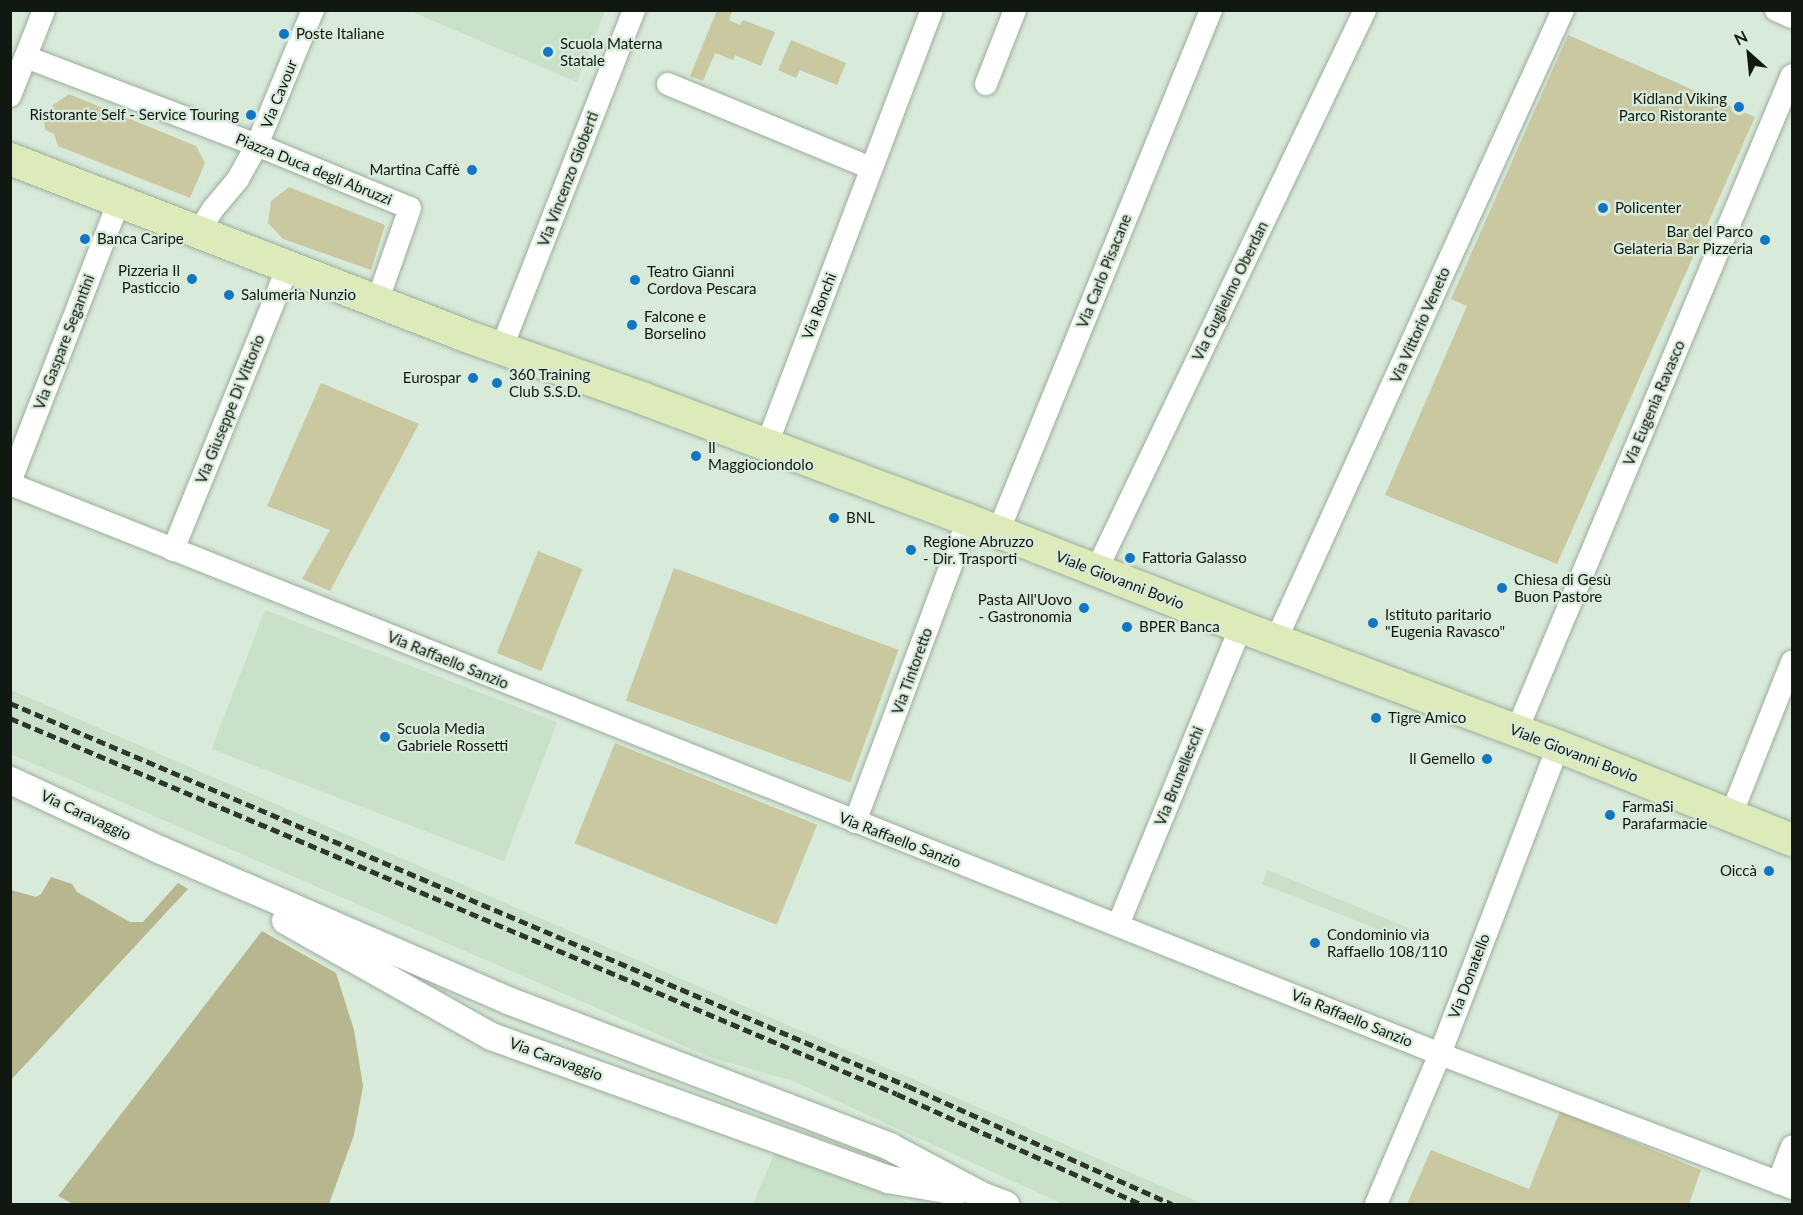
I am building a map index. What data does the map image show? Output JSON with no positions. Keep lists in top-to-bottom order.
{
  "streets": {
    "main road": ["Viale Giovanni Bovio"],
    "street": [
      "Via Cavour",
      "Piazza Duca degli Abruzzi",
      "Via Vincenzo Gioberti",
      "Via Carlo Pisacane",
      "Via Guglielmo Oberdan",
      "Via Ronchi",
      "Via Vittorio Veneto",
      "Via Gaspare Segantini",
      "Via Eugenia Ravasco",
      "Via Giuseppe Di Vittorio",
      "Via Raffaello Sanzio",
      "Via Tintoretto",
      "Via Brunelleschi",
      "Via Caravaggio",
      "Via Donatello"
    ]
  },
  "crossings": [
    ["Via Cavour", "Piazza Duca degli Abruzzi"],
    ["Piazza Duca degli Abruzzi", "Viale Giovanni Bovio"],
    ["Via Vincenzo Gioberti", "Viale Giovanni Bovio"],
    ["Via Carlo Pisacane", "Viale Giovanni Bovio"],
    ["Via Guglielmo Oberdan", "Viale Giovanni Bovio"],
    ["Via Ronchi", "Viale Giovanni Bovio"],
    ["Via Vittorio Veneto", "Viale Giovanni Bovio"],
    ["Via Gaspare Segantini", "Via Raffaello Sanzio"],
    ["Via Eugenia Ravasco", "Viale Giovanni Bovio"],
    ["Via Giuseppe Di Vittorio", "Via Raffaello Sanzio"],
    ["Viale Giovanni Bovio", "Via Tintoretto"],
    ["Viale Giovanni Bovio", "Via Brunelleschi"],
    ["Viale Giovanni Bovio", "Via Donatello"],
    ["Via Raffaello Sanzio", "Via Tintoretto"],
    ["Via Raffaello Sanzio", "Via Brunelleschi"],
    ["Via Raffaello Sanzio", "Via Donatello"]
  ],
  "places": [
    "Poste Italiane",
    "Scuola Materna Statale",
    "Kidland Viking Parco Ristorante",
    "Ristorante Self - Service Touring",
    "Martina Caffè",
    "Policenter",
    "Banca Caripe",
    "Bar del Parco Gelateria Bar Pizzeria",
    "Pizzeria Il Pasticcio",
    "Teatro Gianni Cordova Pescara",
    "Salumeria Nunzio",
    "Falcone e Borselino",
    "Eurospar",
    "360 Training Club S.S.D.",
    "Il Maggiociondolo",
    "BNL",
    "Regione Abruzzo - Dir. Trasporti",
    "Fattoria Galasso",
    "Chiesa di Gesù Buon Pastore",
    "Pasta All'Uovo - Gastronomia",
    "Istituto paritario \"Eugenia Ravasco\"",
    "BPER Banca",
    "Tigre Amico",
    "Scuola Media Gabriele Rossetti",
    "Il Gemello",
    "FarmaSi Parafarmacie",
    "Oiccà",
    "Condominio via Raffaello 108/110"
  ],
  "north": "top left"
}
